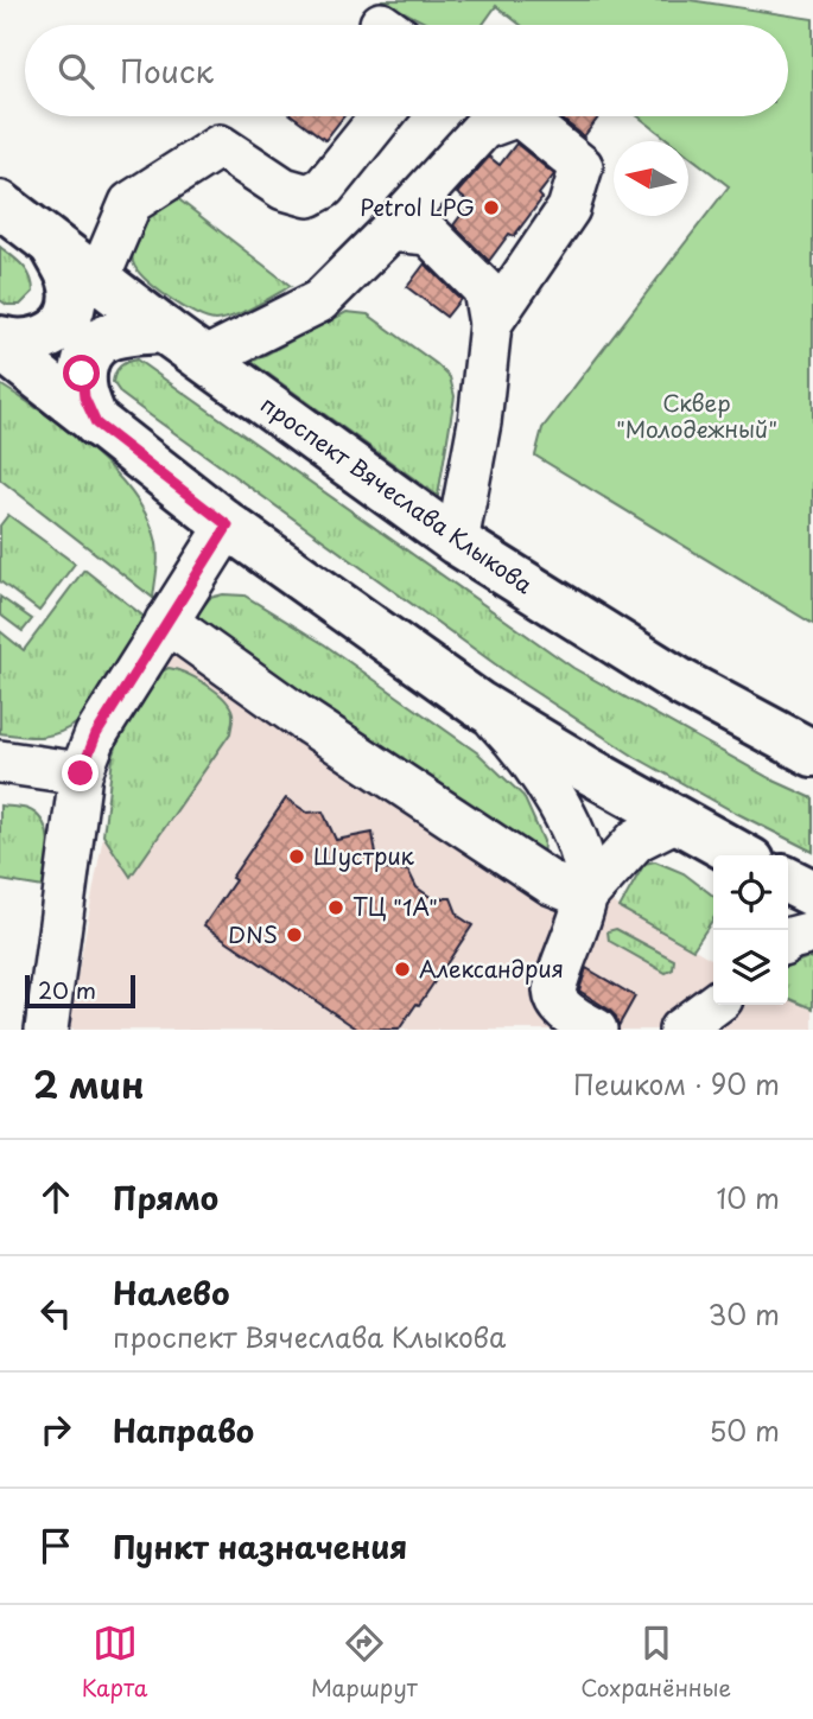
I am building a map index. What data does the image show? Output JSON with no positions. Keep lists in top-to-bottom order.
{
  "streets": {
    "main road": ["проспект Вячеслава Клыкова"]
  },
  "parks": ["Сквер \"Молодежный\""],
  "places": [
    "Petrol LPG",
    "Шустрик",
    "ТЦ \"1А\"",
    "DNS",
    "Александрия"
  ],
  "scale_bar": "20 m",
  "north": "left",
  "page": {
    "search": "Поиск",
    "scale": "20 m",
    "heading": ["2 мин", "Пешком · 90 m"],
    "list": [
      ["Прямо", "10 m"],
      ["Налево", "проспект Вячеслава Клыкова", "30 m"],
      ["Направо", "50 m"],
      "Пункт назначения"
    ],
    "nav": ["Карта", "Маршрут", "Сохранённые"]
  }
}
